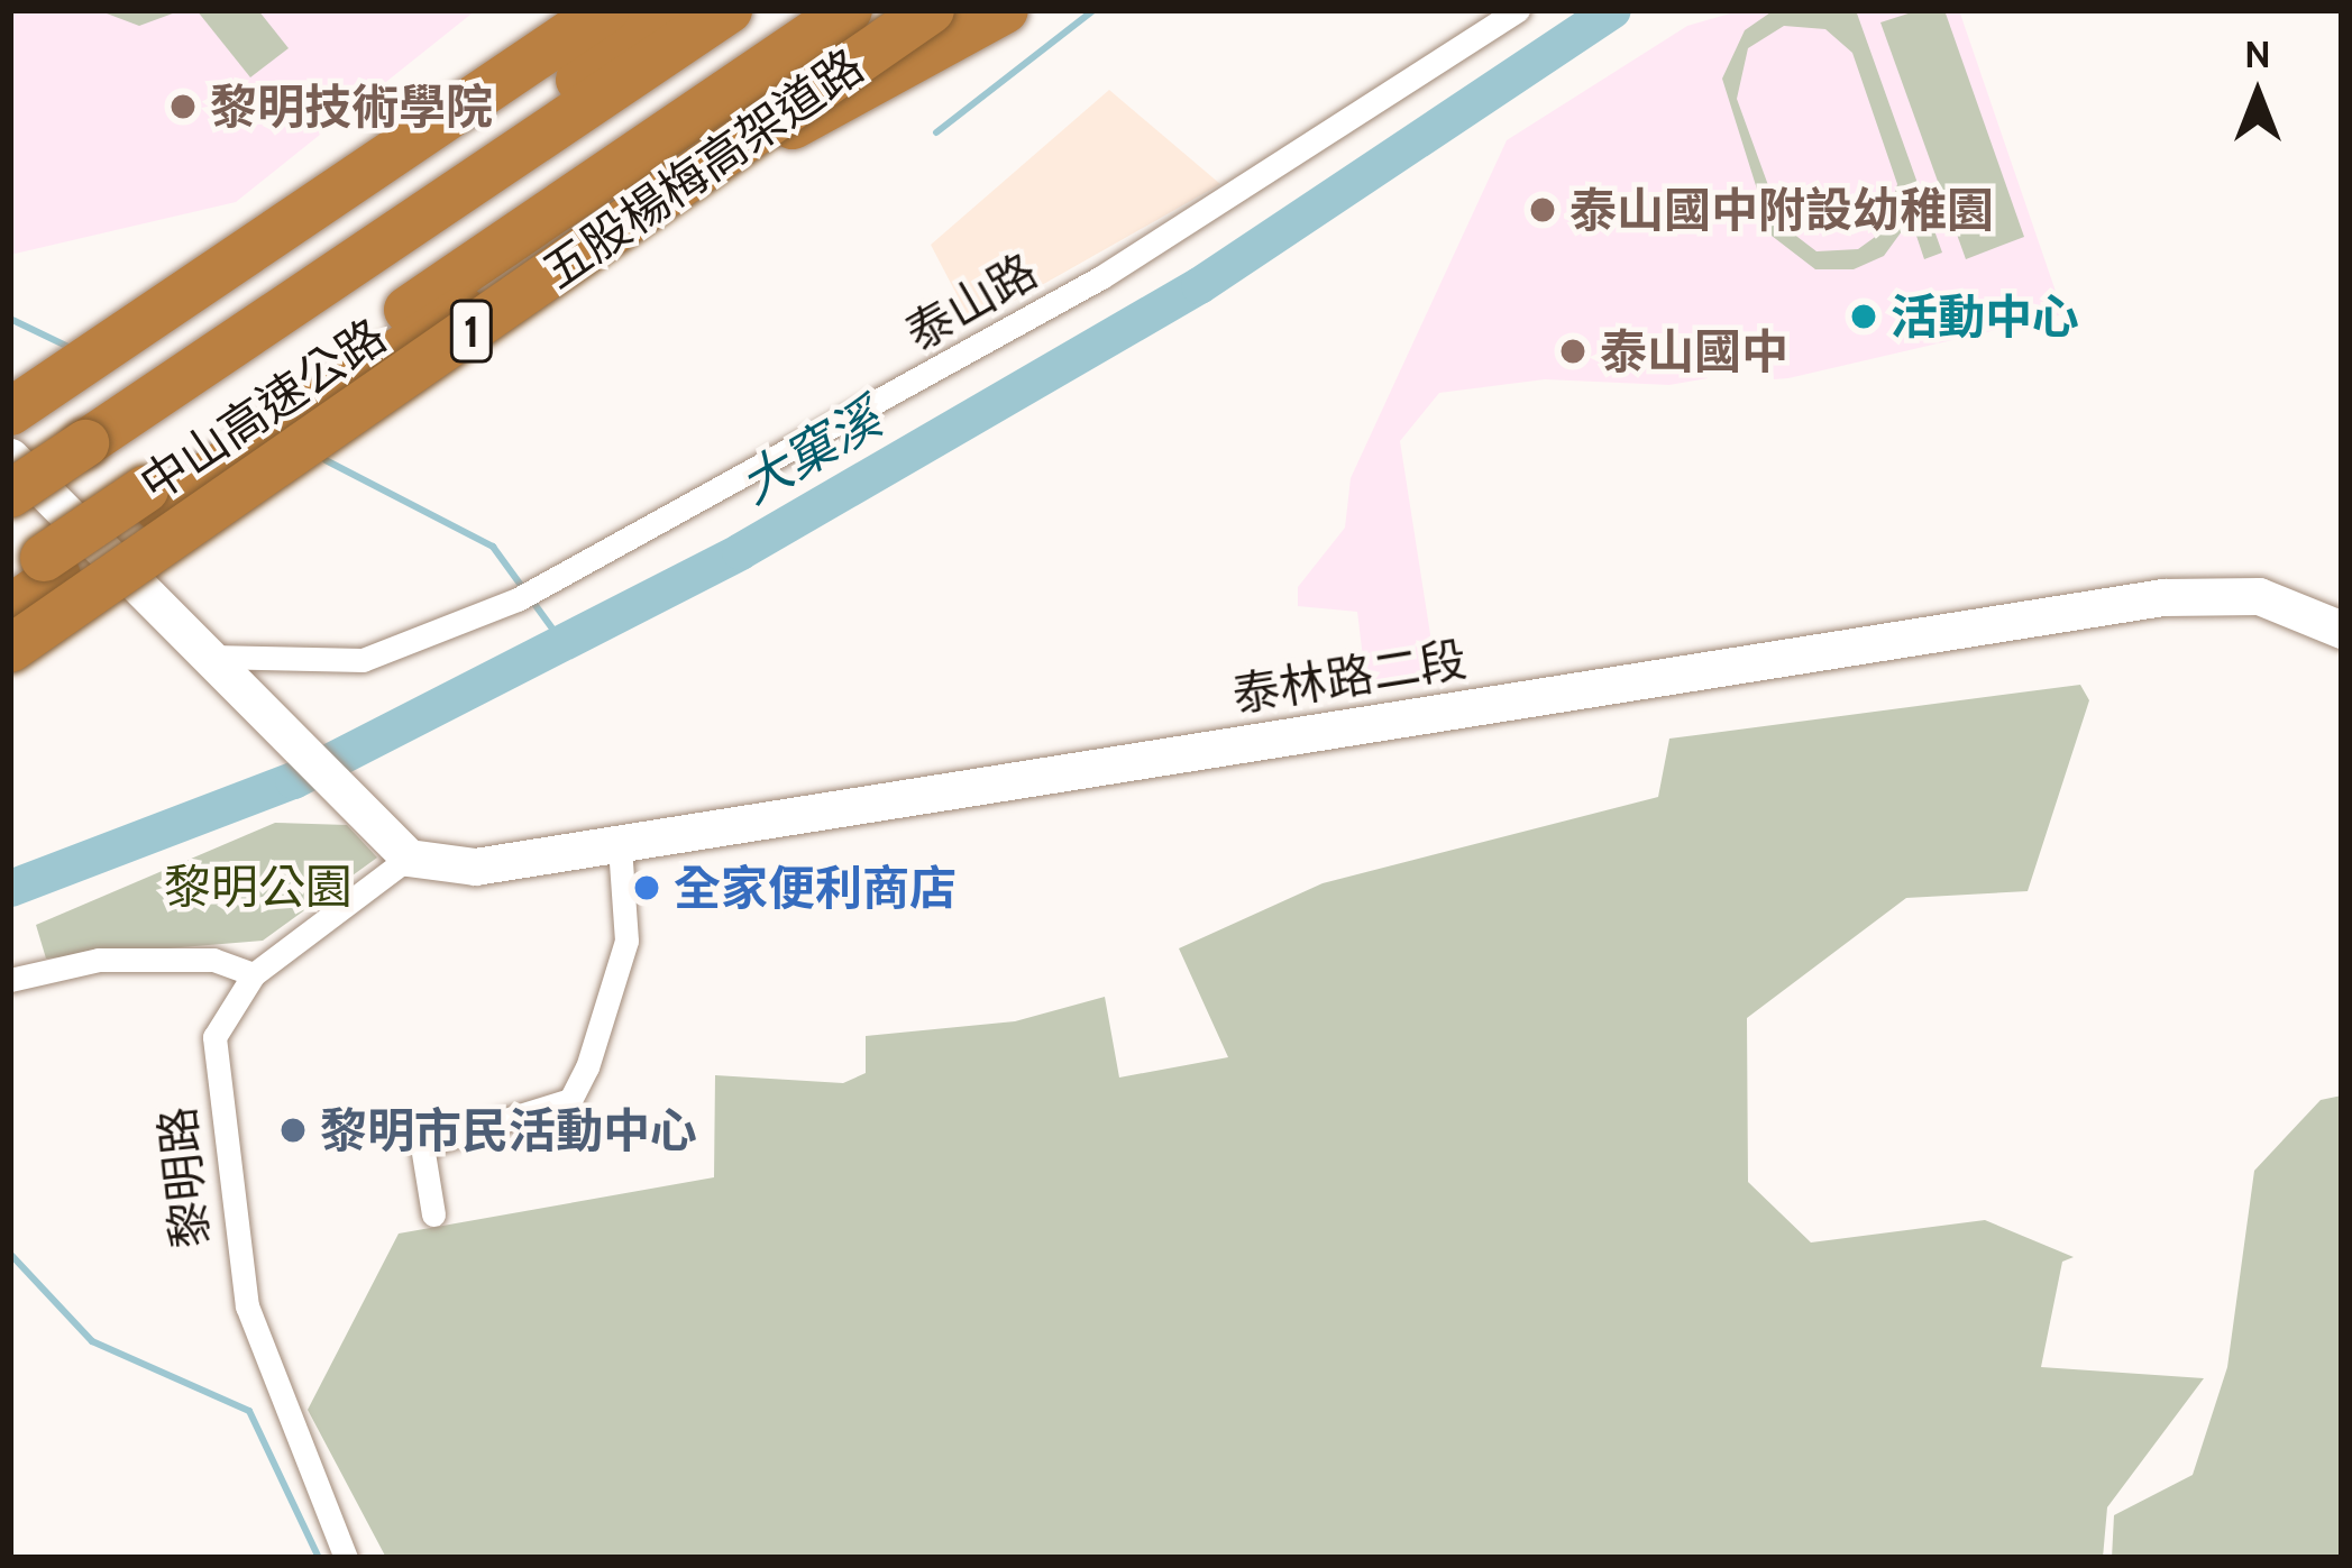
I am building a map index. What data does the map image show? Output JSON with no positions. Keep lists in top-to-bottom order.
{
  "streets": {
    "highway": ["五股楊梅高架道路", "1", "中山高速公路"],
    "main road": ["泰林路二段"],
    "street": ["泰山路", "黎明路"]
  },
  "crossings": [
    ["泰林路二段", "黎明路"]
  ],
  "water": ["大窠溪"],
  "parks": ["黎明公園"],
  "places": [
    "黎明技術學院",
    "泰山國中附設幼稚園",
    "活動中心",
    "泰山國中",
    "全家便利商店",
    "黎明市民活動中心"
  ],
  "north": "top"
}
